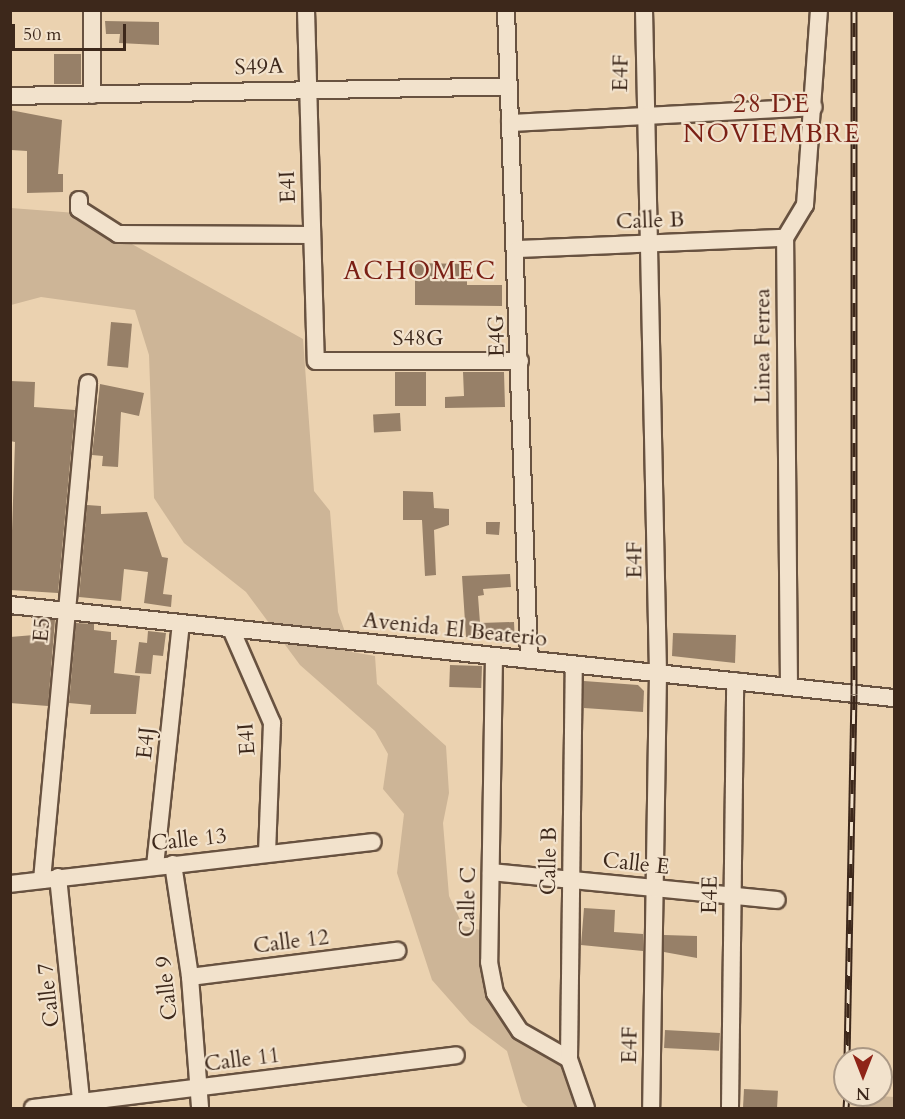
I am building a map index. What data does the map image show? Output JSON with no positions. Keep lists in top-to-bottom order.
{
  "streets": {
    "street": [
      "S49A",
      "E4F",
      "E4I",
      "Calle B",
      "E4G",
      "S48G",
      "Linea Ferrea",
      "E5",
      "Avenida El Beaterio",
      "E4J",
      "Calle 13",
      "Calle E",
      "E4E",
      "Calle C",
      "Calle 12",
      "Calle 9",
      "Calle 7",
      "Calle 11"
    ]
  },
  "crossings": [
    ["S49A", "E4I"],
    ["S49A", "E4G"],
    ["E4F", "Calle B"],
    ["E4F", "Avenida El Beaterio"],
    ["E4F", "Calle E"],
    ["E4I", "S48G"],
    ["E4I", "Avenida El Beaterio"],
    ["E4I", "Calle 13"],
    ["Calle B", "E4G"],
    ["Calle B", "Linea Ferrea"],
    ["Calle B", "Avenida El Beaterio"],
    ["Calle B", "Calle E"],
    ["Calle B", "Calle C"],
    ["E4G", "S48G"],
    ["E4G", "Avenida El Beaterio"],
    ["Linea Ferrea", "Avenida El Beaterio"],
    ["E5", "Avenida El Beaterio"],
    ["E5", "Calle 13"],
    ["E5", "Calle 7"],
    ["Avenida El Beaterio", "E4J"],
    ["Avenida El Beaterio", "E4E"],
    ["Avenida El Beaterio", "Calle C"],
    ["E4J", "Calle 13"],
    ["Calle 13", "Calle 9"],
    ["Calle 13", "Calle 7"],
    ["Calle E", "E4E"],
    ["Calle E", "Calle C"],
    ["Calle 12", "Calle 9"],
    ["Calle 9", "Calle 11"],
    ["Calle 7", "Calle 11"]
  ],
  "districts": ["28 DE NOVIEMBRE", "ACHOMEC"],
  "scale_bar": "50 m",
  "north": "bottom"
}
